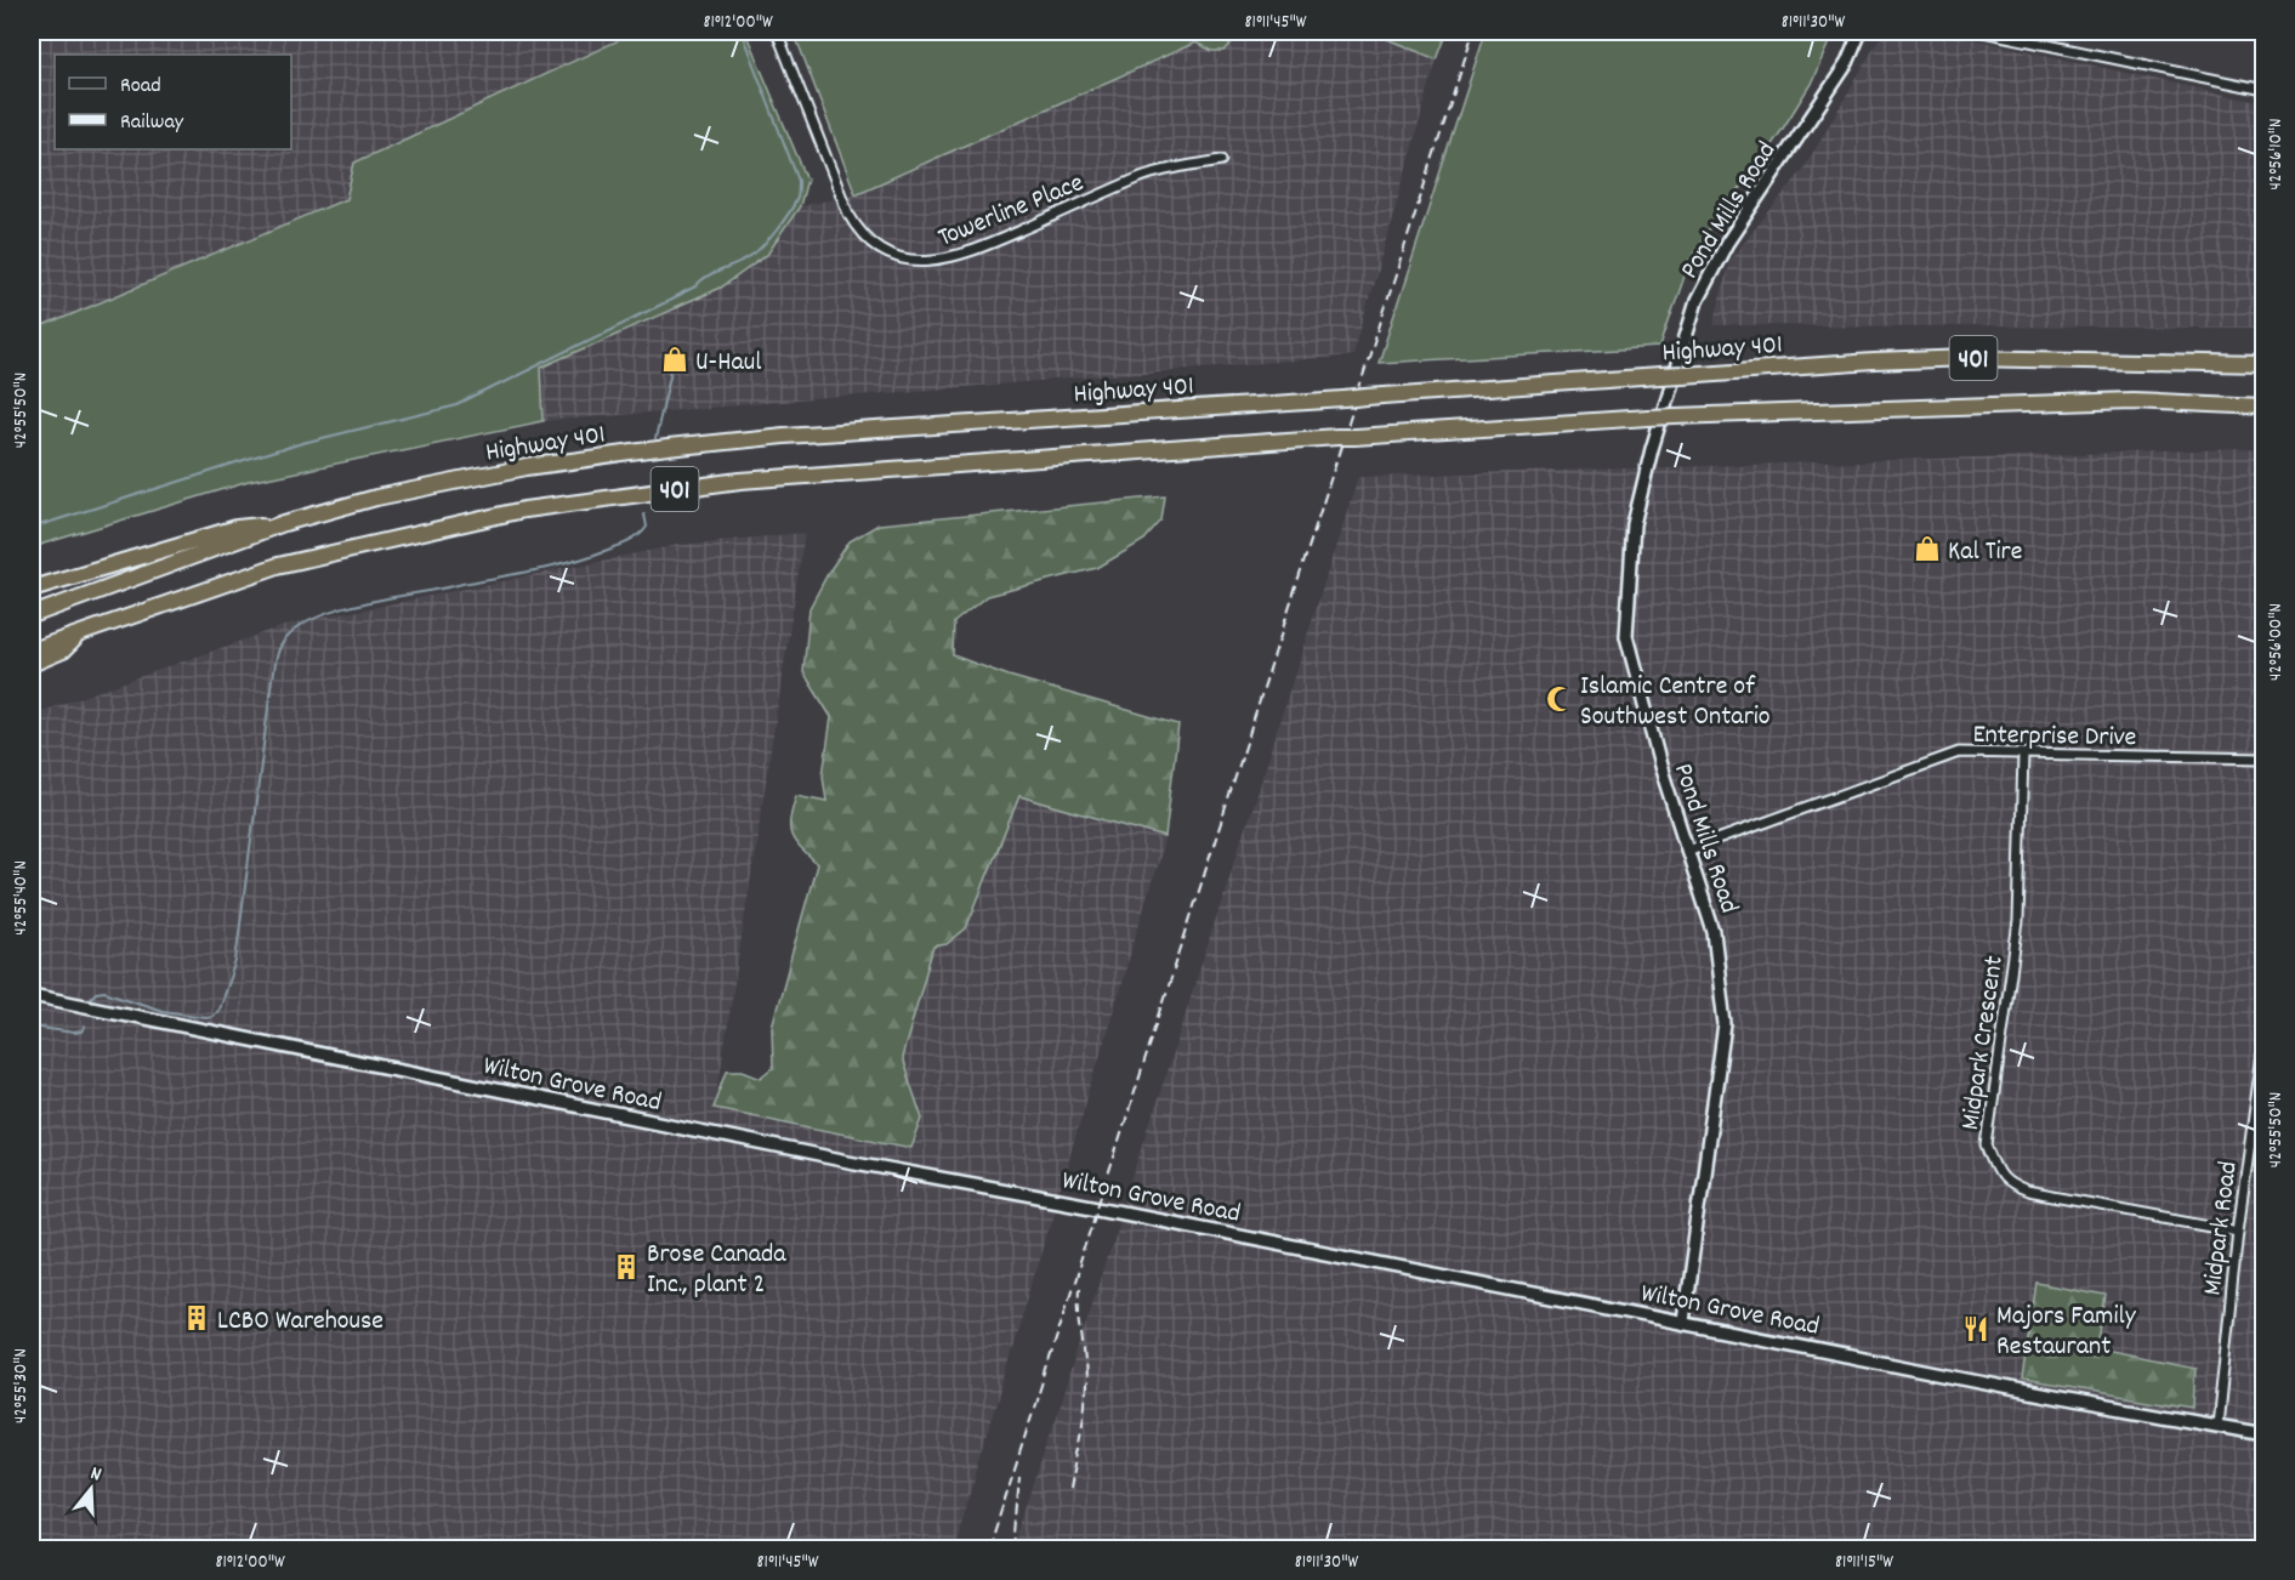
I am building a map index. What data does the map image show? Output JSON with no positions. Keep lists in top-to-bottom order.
{
  "streets": {
    "highway": ["Highway 401", "401"],
    "main road": ["Pond Mills Road", "Wilton Grove Road"],
    "street": [
      "Towerline Place",
      "Enterprise Drive",
      "Midpark Crescent",
      "Midpark Road"
    ]
  },
  "crossings": [
    ["Pond Mills Road", "Enterprise Drive"],
    ["Pond Mills Road", "Wilton Grove Road"],
    ["Enterprise Drive", "Midpark Crescent"],
    ["Midpark Crescent", "Midpark Road"],
    ["Wilton Grove Road", "Midpark Road"]
  ],
  "places": {
    "shop": ["U-Haul", "Kal Tire"],
    "mosque": ["Islamic Centre of Southwest Ontario"],
    "building": ["Brose Canada Inc., plant 2", "LCBO Warehouse"],
    "restaurant": ["Majors Family Restaurant"]
  },
  "legend": ["Road", "Railway"],
  "north": "top",
  "coordinates": [
    "81°12'00\"W",
    "81°11'45\"W",
    "81°11'30\"W",
    "42°56'10\"N",
    "42°55'50\"N",
    "42°56'00\"N",
    "42°55'40\"N",
    "42°55'30\"N",
    "81°11'15\"W"
  ]
}
